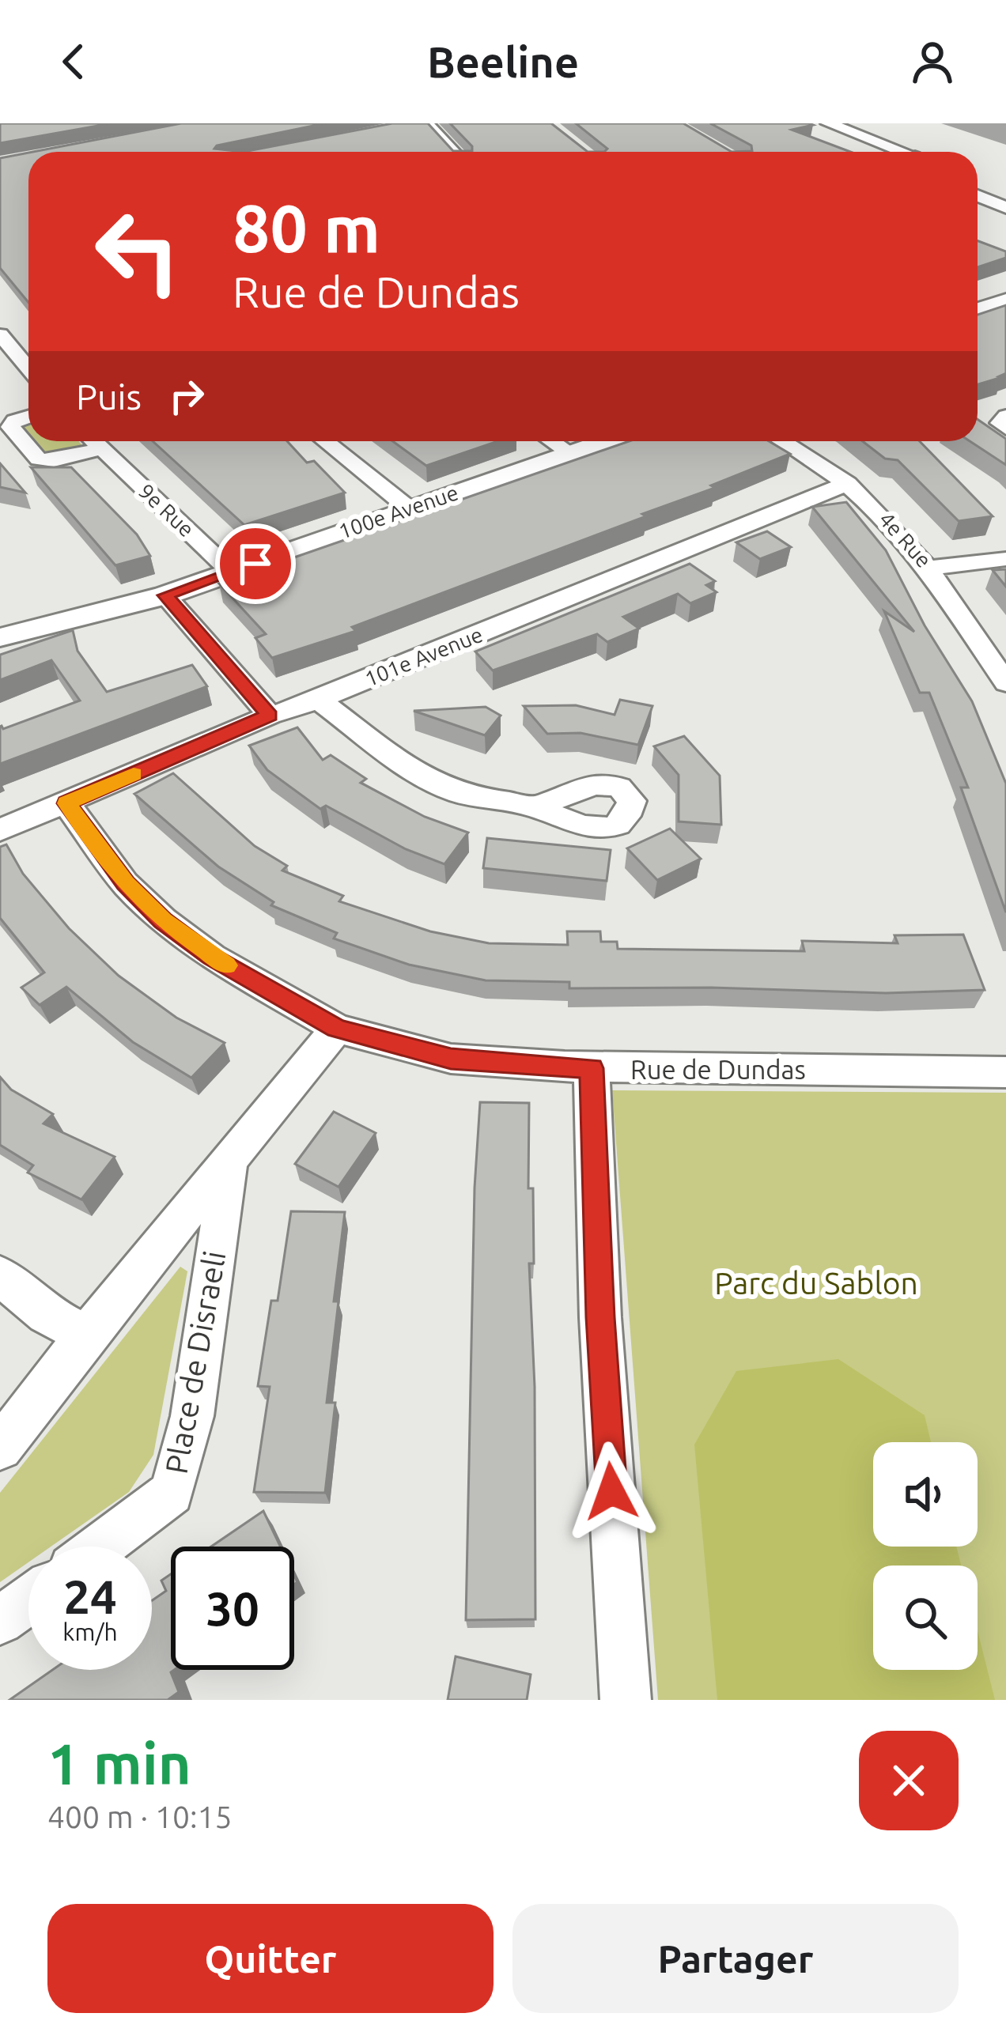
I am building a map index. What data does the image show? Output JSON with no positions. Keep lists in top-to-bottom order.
{
  "streets": {
    "street": [
      "9e Rue",
      "100e Avenue",
      "4e Rue",
      "101e Avenue",
      "Rue de Dundas",
      "Place de Disraeli"
    ]
  },
  "crossings": [
    ["9e Rue", "100e Avenue"],
    ["4e Rue", "101e Avenue"],
    ["101e Avenue", "Rue de Dundas"],
    ["Rue de Dundas", "Place de Disraeli"]
  ],
  "parks": ["Parc du Sablon"],
  "page": {
    "header": "Beeline",
    "turn": ["80 m", "Rue de Dundas"],
    "then": "Puis",
    "speed": "24 km/h",
    "limit": "30",
    "heading": ["1 min", "400 m · 10:15"],
    "buttons": ["Quitter", "Partager"]
  }
}
